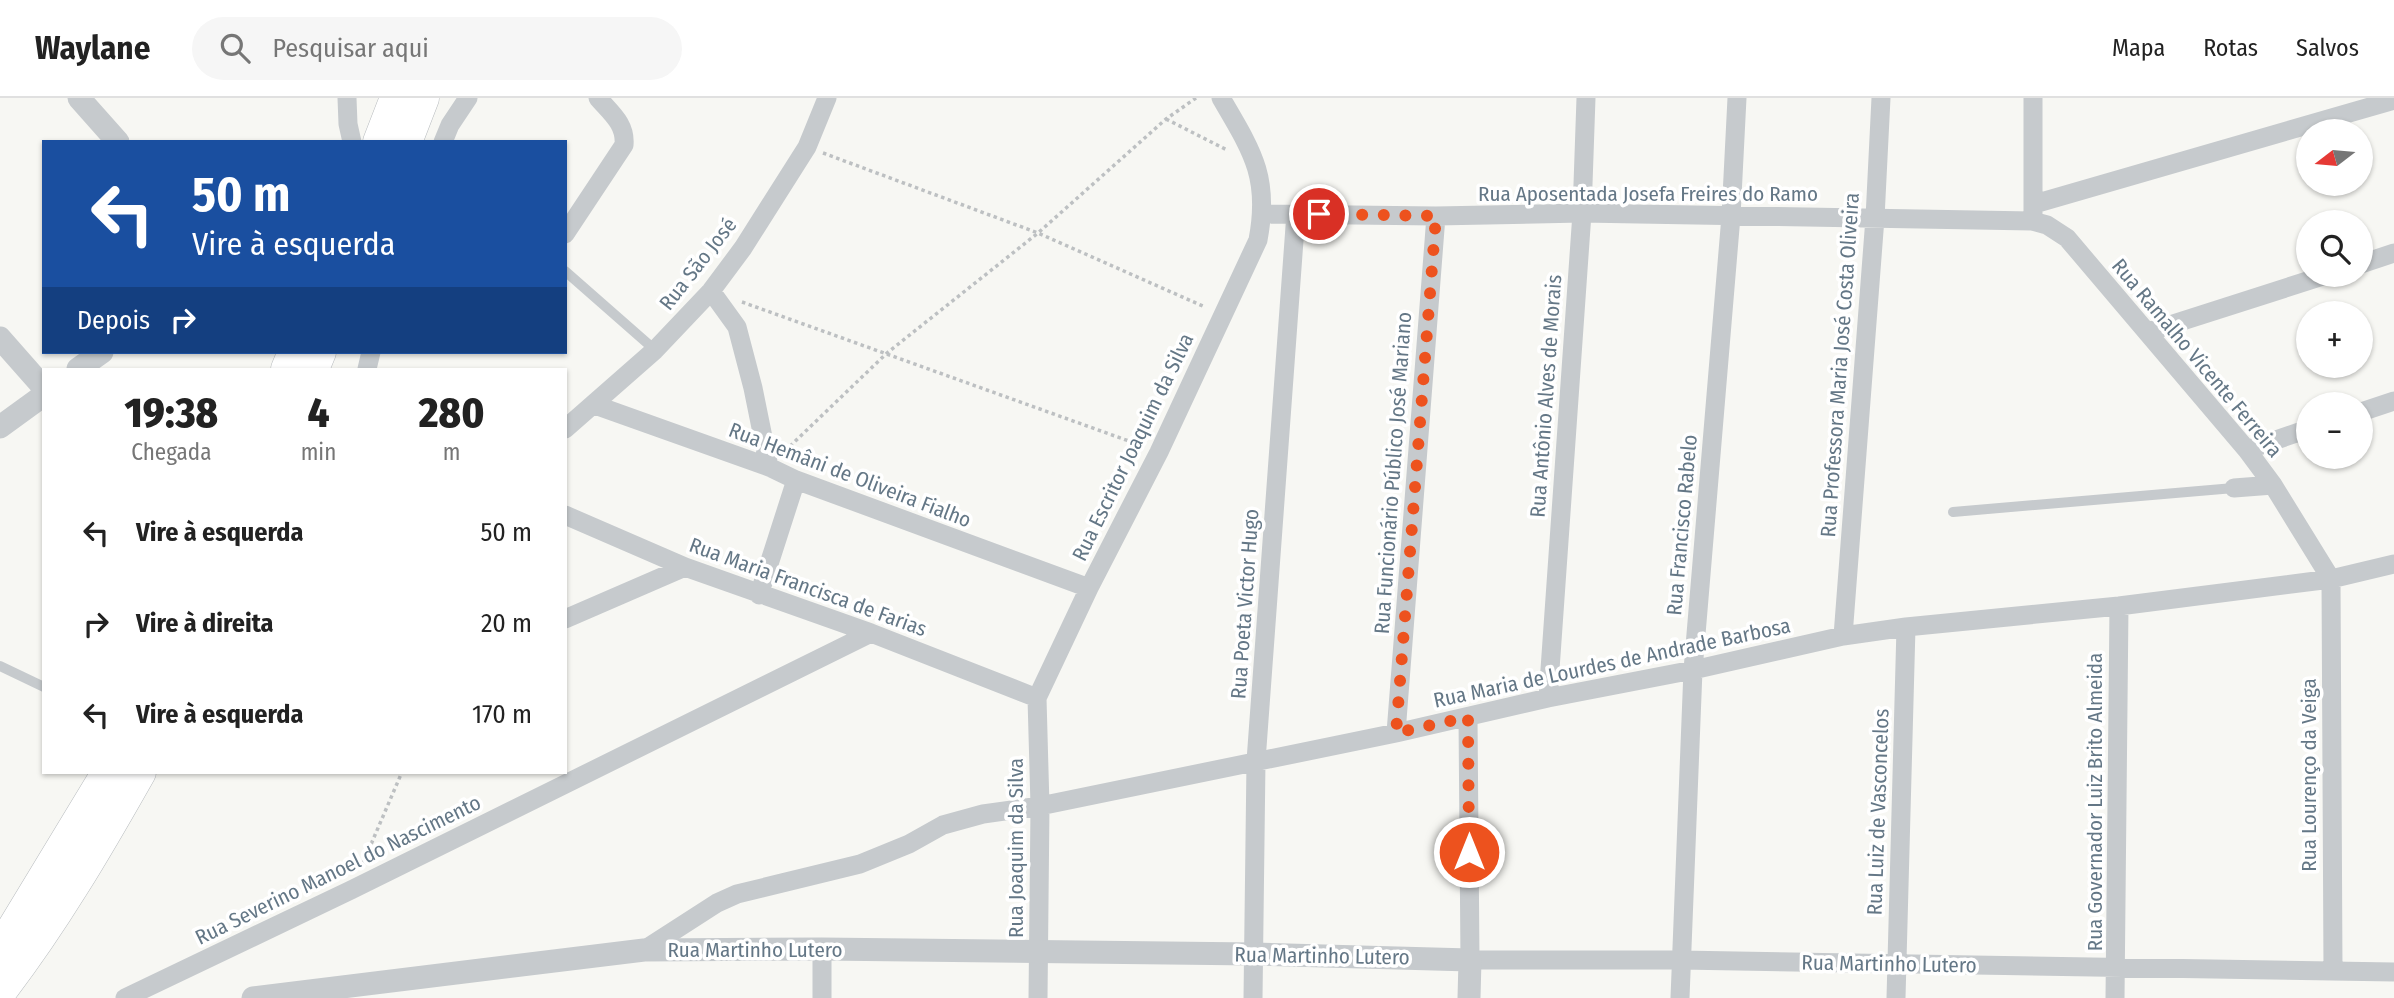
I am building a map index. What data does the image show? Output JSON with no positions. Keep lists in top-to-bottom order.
{
  "streets": {
    "street": [
      "Rua Aposentada Josefa Freires do Ramo",
      "Rua São José",
      "Rua Ramalho Vicente Ferreira",
      "Rua Professora Maria José Costa Oliveira",
      "Rua Antônio Alves de Morais",
      "Rua Escritor Joaquim da Silva",
      "Rua Funcionário Público José Mariano",
      "Rua Hemâni de Oliveira Fialho",
      "Rua Francisco Rabelo",
      "Rua Maria Francisca de Farias",
      "Rua Poeta Victor Hugo",
      "Rua Maria de Lourdes de Andrade Barbosa",
      "Rua Lourenço da Veiga",
      "Rua Governador Luiz Brito Almeida",
      "Rua Luiz de Vasconcelos",
      "Rua Joaquim da Silva",
      "Rua Severino Manoel do Nascimento",
      "Rua Martinho Lutero"
    ]
  },
  "crossings": [
    ["Rua Aposentada Josefa Freires do Ramo", "Rua Ramalho Vicente Ferreira"],
    ["Rua Aposentada Josefa Freires do Ramo", "Rua Professora Maria José Costa Oliveira"],
    ["Rua Aposentada Josefa Freires do Ramo", "Rua Antônio Alves de Morais"],
    ["Rua Aposentada Josefa Freires do Ramo", "Rua Escritor Joaquim da Silva"],
    ["Rua Aposentada Josefa Freires do Ramo", "Rua Funcionário Público José Mariano"],
    ["Rua Aposentada Josefa Freires do Ramo", "Rua Francisco Rabelo"],
    ["Rua Aposentada Josefa Freires do Ramo", "Rua Poeta Victor Hugo"],
    ["Rua São José", "Rua Hemâni de Oliveira Fialho"],
    ["Rua Ramalho Vicente Ferreira", "Rua Maria de Lourdes de Andrade Barbosa"],
    ["Rua Ramalho Vicente Ferreira", "Rua Lourenço da Veiga"],
    ["Rua Professora Maria José Costa Oliveira", "Rua Maria de Lourdes de Andrade Barbosa"],
    ["Rua Antônio Alves de Morais", "Rua Maria de Lourdes de Andrade Barbosa"],
    ["Rua Escritor Joaquim da Silva", "Rua Hemâni de Oliveira Fialho"],
    ["Rua Escritor Joaquim da Silva", "Rua Maria Francisca de Farias"],
    ["Rua Escritor Joaquim da Silva", "Rua Joaquim da Silva"],
    ["Rua Funcionário Público José Mariano", "Rua Maria de Lourdes de Andrade Barbosa"],
    ["Rua Francisco Rabelo", "Rua Maria de Lourdes de Andrade Barbosa"],
    ["Rua Francisco Rabelo", "Rua Martinho Lutero"],
    ["Rua Maria Francisca de Farias", "Rua Joaquim da Silva"],
    ["Rua Maria Francisca de Farias", "Rua Severino Manoel do Nascimento"],
    ["Rua Poeta Victor Hugo", "Rua Maria de Lourdes de Andrade Barbosa"],
    ["Rua Poeta Victor Hugo", "Rua Martinho Lutero"],
    ["Rua Maria de Lourdes de Andrade Barbosa", "Rua Lourenço da Veiga"],
    ["Rua Maria de Lourdes de Andrade Barbosa", "Rua Governador Luiz Brito Almeida"],
    ["Rua Maria de Lourdes de Andrade Barbosa", "Rua Luiz de Vasconcelos"],
    ["Rua Maria de Lourdes de Andrade Barbosa", "Rua Joaquim da Silva"],
    ["Rua Maria de Lourdes de Andrade Barbosa", "Rua Martinho Lutero"],
    ["Rua Lourenço da Veiga", "Rua Martinho Lutero"],
    ["Rua Governador Luiz Brito Almeida", "Rua Martinho Lutero"],
    ["Rua Luiz de Vasconcelos", "Rua Martinho Lutero"],
    ["Rua Joaquim da Silva", "Rua Martinho Lutero"]
  ],
  "north": "left",
  "page": {
    "header": "Waylane",
    "search": "Pesquisar aqui",
    "nav": ["Mapa", "Rotas", "Salvos"],
    "map_buttons": ["+", "−"],
    "turn": ["50 m", "Vire à esquerda"],
    "then": "Depois",
    "eta": [
      "19:38",
      "Chegada",
      "4",
      "min",
      "280",
      "m"
    ],
    "list": [
      {
        "name": "Vire à esquerda",
        "value": "50 m"
      },
      {
        "name": "Vire à direita",
        "value": "20 m"
      },
      {
        "name": "Vire à esquerda",
        "value": "170 m"
      }
    ]
  }
}
